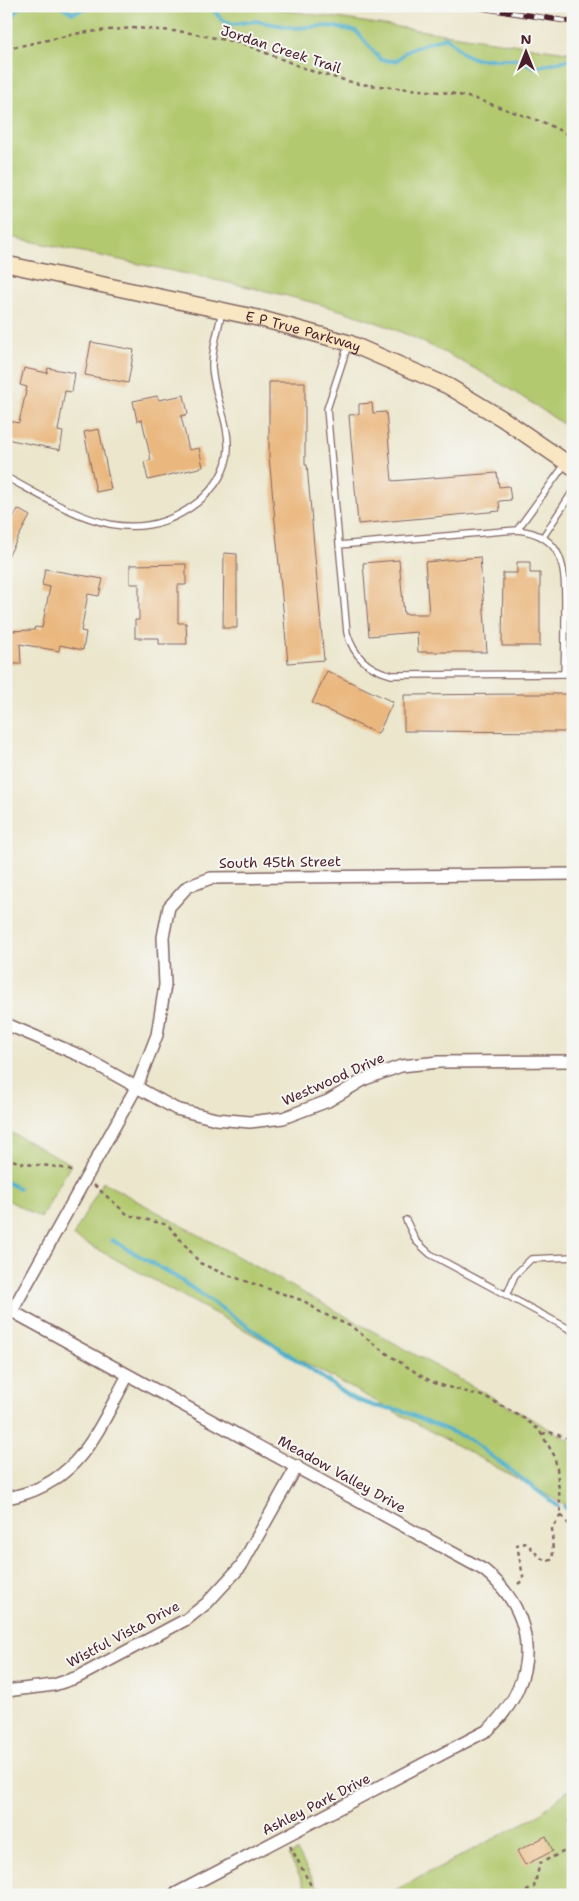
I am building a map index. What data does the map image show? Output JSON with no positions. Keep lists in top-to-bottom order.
{
  "streets": {
    "main road": ["E P True Parkway"],
    "street": [
      "South 45th Street",
      "Westwood Drive",
      "Meadow Valley Drive",
      "Wistful Vista Drive",
      "Ashley Park Drive"
    ],
    "path": ["Jordan Creek Trail"]
  },
  "crossings": [
    ["South 45th Street", "Westwood Drive"],
    ["South 45th Street", "Meadow Valley Drive"],
    ["Meadow Valley Drive", "Wistful Vista Drive"],
    ["Meadow Valley Drive", "Ashley Park Drive"]
  ],
  "north": "top"
}
